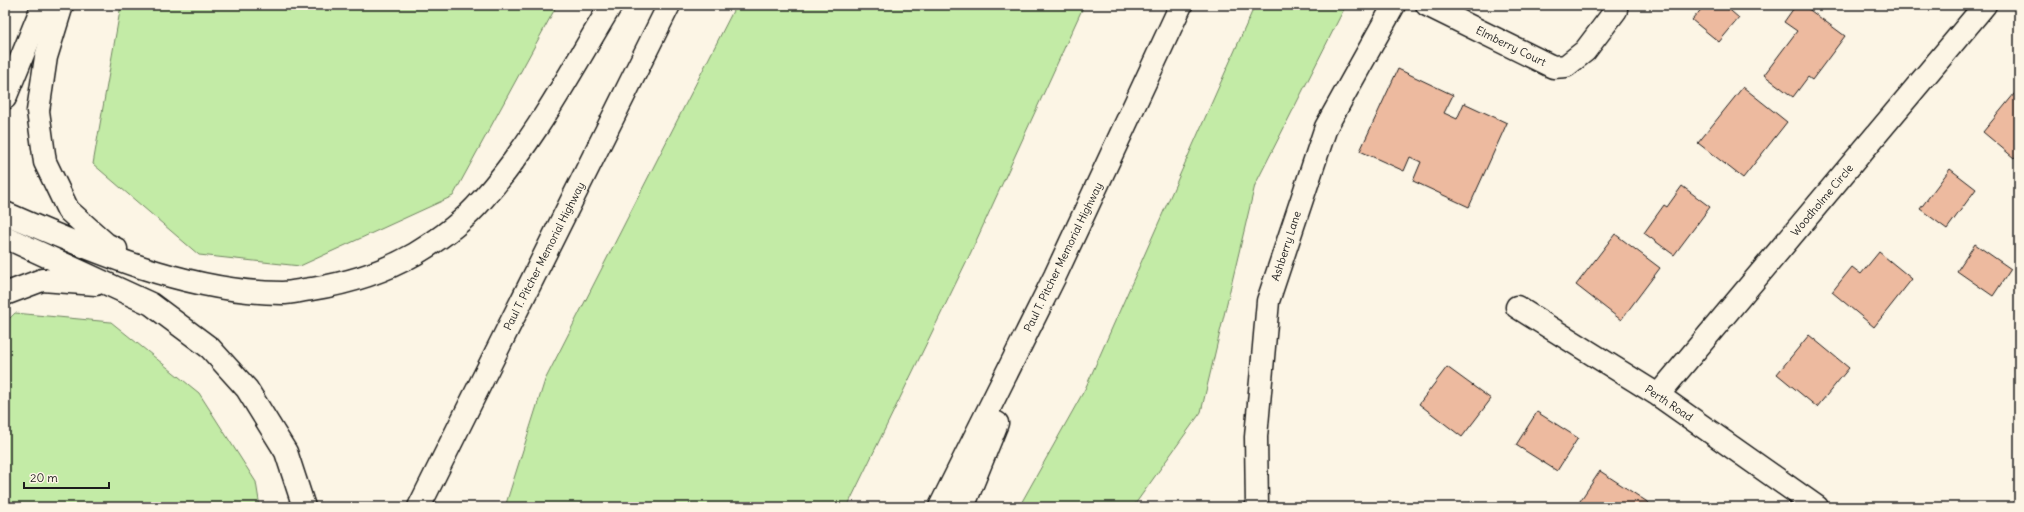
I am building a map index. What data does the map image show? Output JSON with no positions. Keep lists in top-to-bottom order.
{
  "streets": {
    "main road": [
      "Elmberry Court",
      "Woodholme Circle",
      "Ashberry Lane",
      "Paul T. Pitcher Memorial Highway",
      "Perth Road"
    ]
  },
  "crossings": [
    ["Woodholme Circle", "Perth Road"]
  ],
  "scale_bar": "20 m"
}
